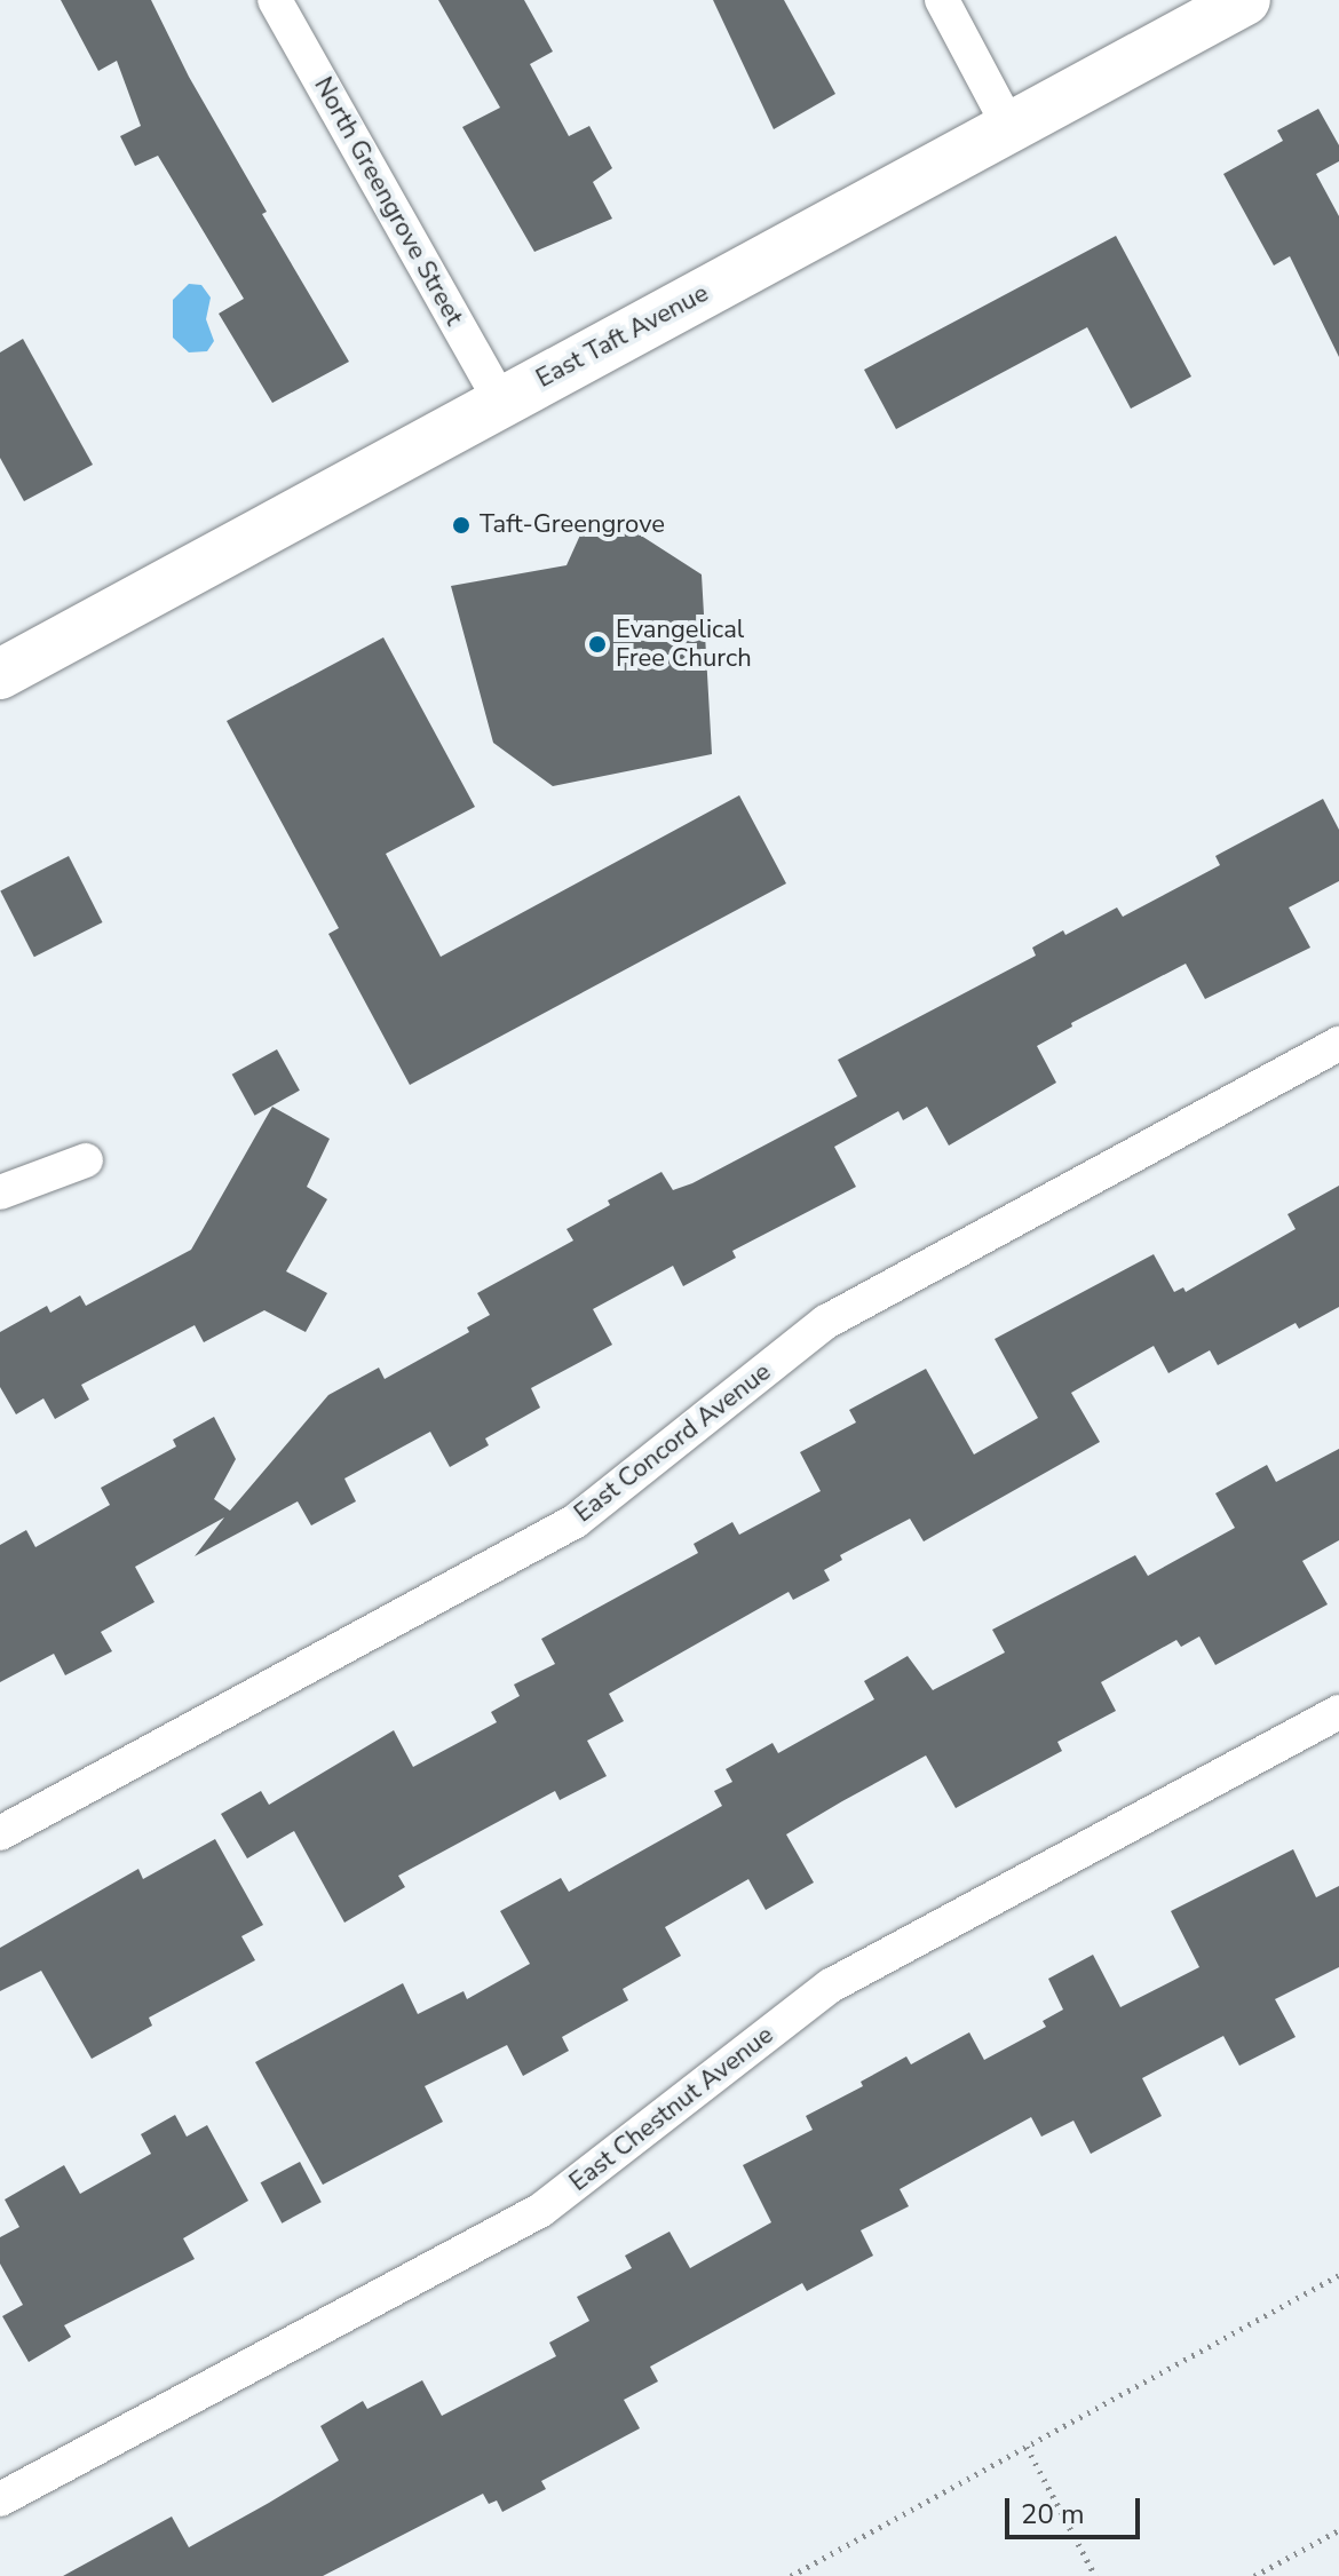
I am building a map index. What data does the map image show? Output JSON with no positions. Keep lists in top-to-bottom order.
{
  "streets": {
    "main road": ["East Taft Avenue"],
    "street": ["North Greengrove Street", "East Concord Avenue", "East Chestnut Avenue"]
  },
  "crossings": [
    ["North Greengrove Street", "East Taft Avenue"]
  ],
  "places": ["Taft-Greengrove", "Evangelical Free Church"],
  "scale_bar": "20 m"
}
